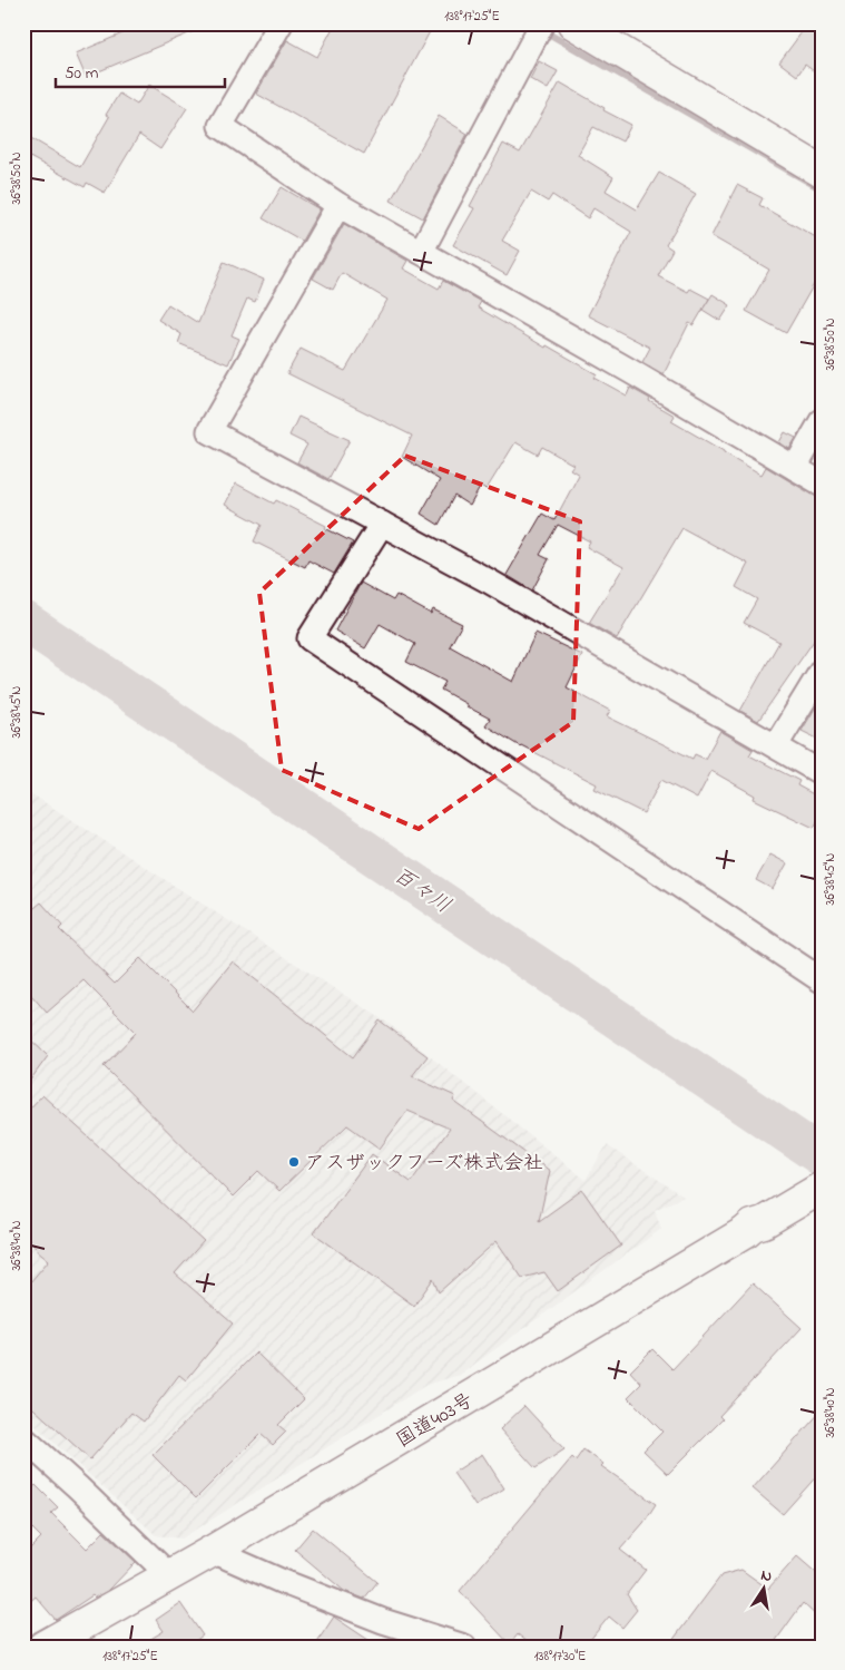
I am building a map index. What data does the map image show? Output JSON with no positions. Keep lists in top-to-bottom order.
{
  "streets": {
    "main road": ["国道403号"]
  },
  "water": ["百々川"],
  "places": ["アスザックフーズ株式会社"],
  "scale_bar": "50 m",
  "north": "top",
  "coordinates": [
    "138°17'25\"E",
    "36°38'50\"N",
    "36°38'45\"N",
    "36°38'40\"N",
    "138°17'30\"E"
  ]
}
